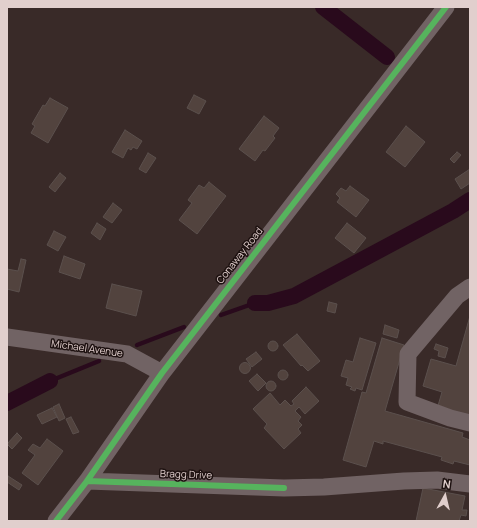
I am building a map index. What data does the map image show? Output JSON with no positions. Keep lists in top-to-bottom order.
{
  "streets": {
    "street": ["Conaway Road", "Michael Avenue", "Bragg Drive"]
  },
  "crossings": [
    ["Conaway Road", "Michael Avenue"],
    ["Conaway Road", "Bragg Drive"]
  ],
  "north": "top"
}
